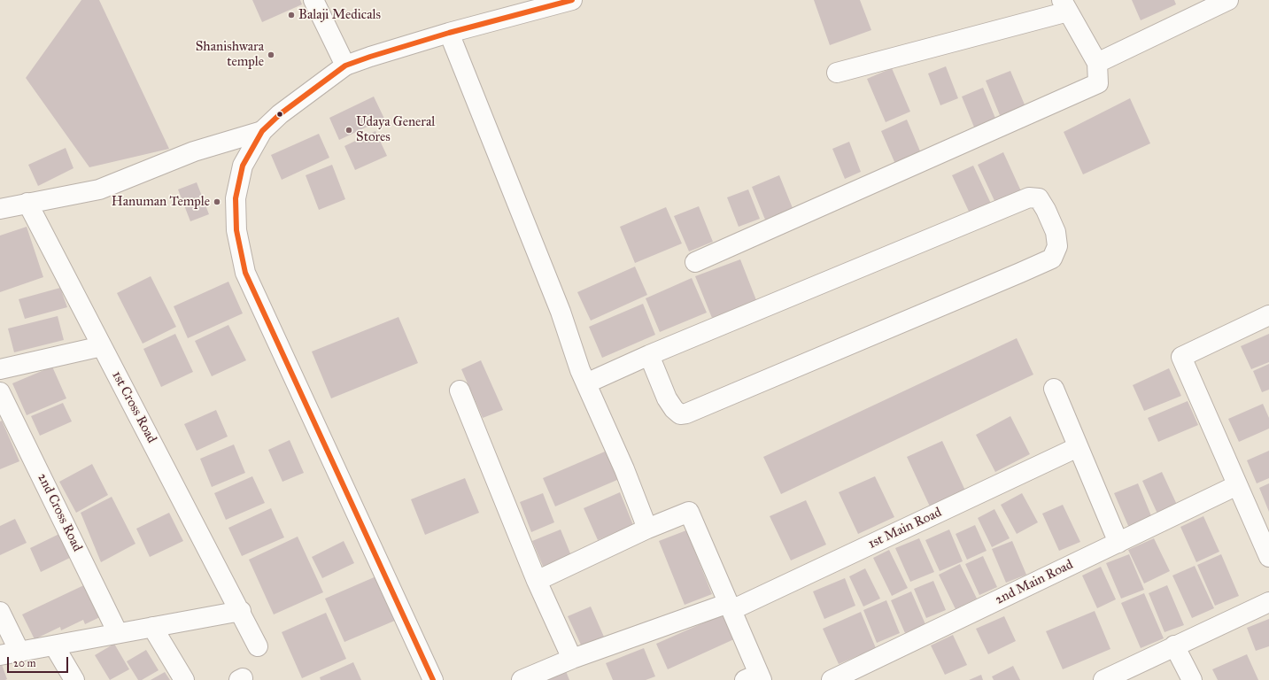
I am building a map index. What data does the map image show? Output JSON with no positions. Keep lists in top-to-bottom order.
{
  "streets": {
    "street": [
      "1st Cross Road",
      "2nd Cross Road",
      "1st Main Road",
      "2nd Main Road"
    ]
  },
  "places": [
    "Balaji Medicals",
    "Shanishwara temple",
    "Udaya General Stores",
    "Hanuman Temple"
  ],
  "scale_bar": "20 m"
}
